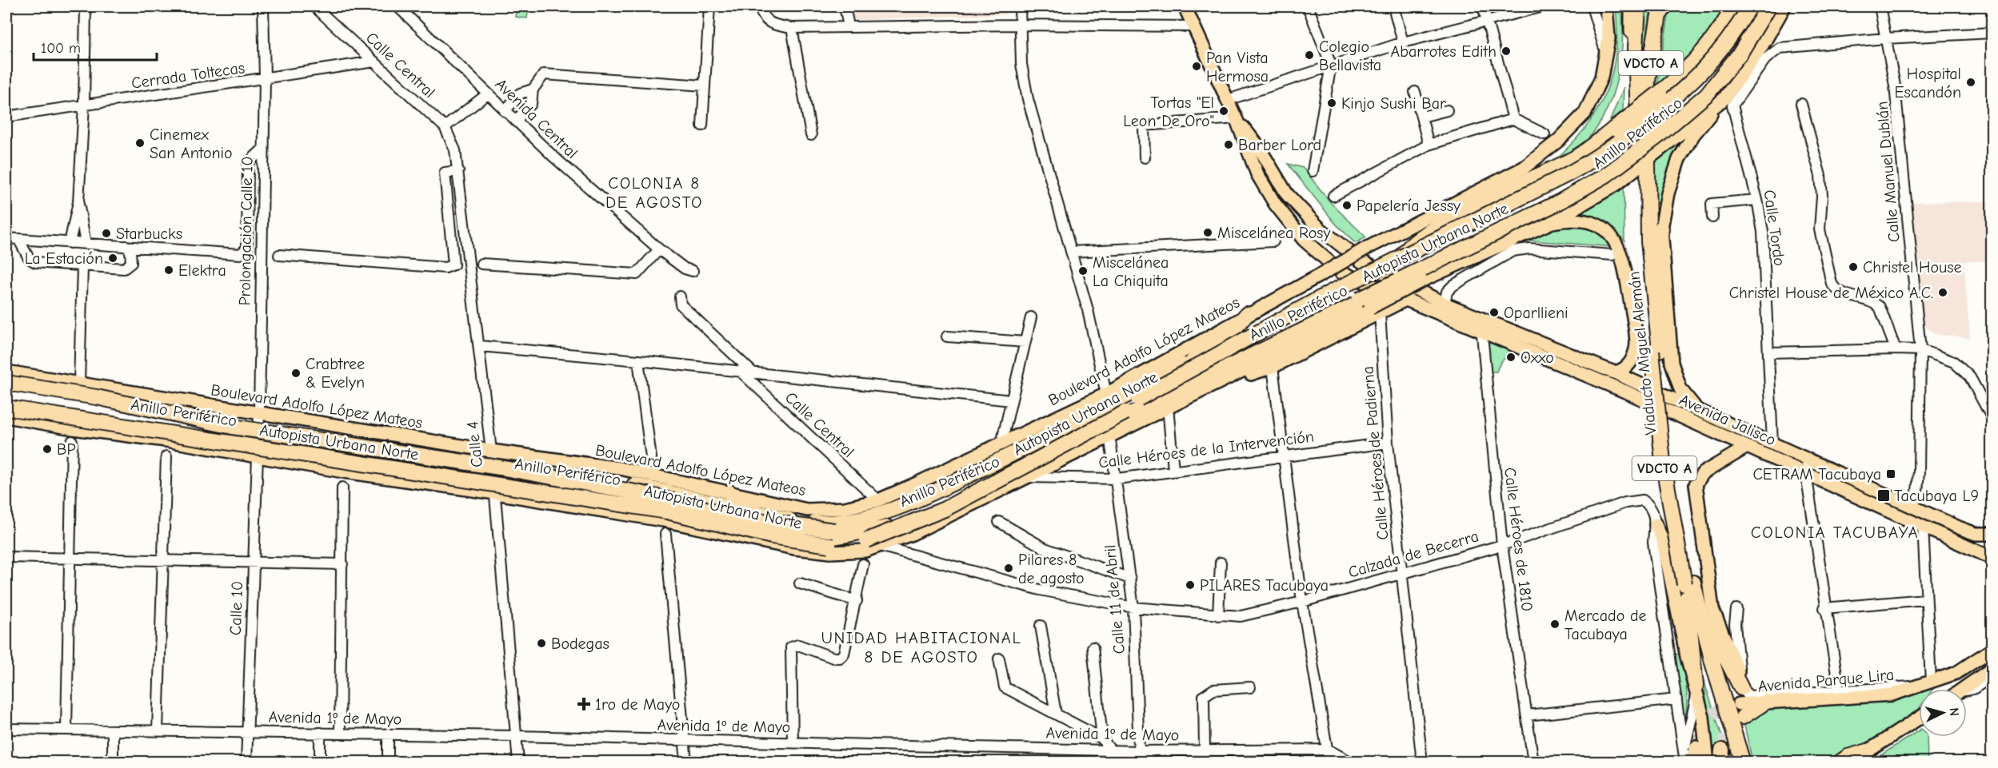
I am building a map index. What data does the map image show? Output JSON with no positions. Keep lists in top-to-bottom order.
{
  "streets": {
    "highway": [
      "VDCTO A",
      "Anillo Periférico",
      "Autopista Urbana Norte",
      "Viaducto Miguel Alemán"
    ],
    "main road": ["Boulevard Adolfo López Mateos", "Avenida Jalisco", "Avenida Parque Lira"],
    "street": [
      "Calle Central",
      "Cerrada Toltecas",
      "Avenida Central",
      "Calle Manuel Dublán",
      "Calle Tordo",
      "Prolongación Calle 10",
      "Calle 4",
      "Calle Héroes de la Intervención",
      "Calle Héroes de Padierna",
      "Calle Héroes de 1810",
      "Calzada de Becerra",
      "Calle 11 de Abril",
      "Calle 10",
      "Avenida 1º de Mayo"
    ]
  },
  "crossings": [
    ["Calle Central", "Cerrada Toltecas"],
    ["Calle Central", "Boulevard Adolfo López Mateos"],
    ["Calle Central", "Calle 4"],
    ["Cerrada Toltecas", "Prolongación Calle 10"],
    ["Anillo Periférico", "Autopista Urbana Norte"],
    ["Anillo Periférico", "Boulevard Adolfo López Mateos"],
    ["Anillo Periférico", "Avenida Jalisco"],
    ["Anillo Periférico", "Calle 4"],
    ["Anillo Periférico", "Calle Héroes de la Intervención"],
    ["Calle Manuel Dublán", "Avenida Jalisco"],
    ["Calle Tordo", "Viaducto Miguel Alemán"],
    ["Calle Tordo", "Avenida Jalisco"],
    ["Prolongación Calle 10", "Boulevard Adolfo López Mateos"],
    ["Prolongación Calle 10", "Calle 10"],
    ["Boulevard Adolfo López Mateos", "Avenida Jalisco"],
    ["Boulevard Adolfo López Mateos", "Calle 4"],
    ["Viaducto Miguel Alemán", "Avenida Jalisco"],
    ["Viaducto Miguel Alemán", "Calzada de Becerra"],
    ["Avenida Jalisco", "Calle Héroes de 1810"],
    ["Calle 4", "Avenida 1º de Mayo"],
    ["Calle Héroes de la Intervención", "Calle Héroes de Padierna"],
    ["Calle Héroes de la Intervención", "Calle 11 de Abril"],
    ["Calle Héroes de Padierna", "Calzada de Becerra"],
    ["Calle Héroes de 1810", "Calzada de Becerra"],
    ["Calzada de Becerra", "Calle 11 de Abril"],
    ["Calle 11 de Abril", "Avenida 1º de Mayo"],
    ["Calle 10", "Avenida 1º de Mayo"]
  ],
  "districts": ["COLONIA 8 DE AGOSTO", "COLONIA TACUBAYA", "UNIDAD HABITACIONAL 8 DE AGOSTO"],
  "places": {
    "other": [
      "Abarrotes Edith",
      "Colegio Bellavista",
      "Pan Vista Hermosa",
      "Hospital Escandón",
      "Kinjo Sushi Bar",
      "Tortas \"El Leon De Oro\"",
      "Cinemex San Antonio",
      "Barber Lord",
      "Papelería Jessy",
      "Miscelánea Rosy",
      "Starbucks",
      "La Estación",
      "Christel House",
      "Elektra",
      "Miscelánea La Chiquita",
      "Christel House de México A.C.",
      "Oparllieni",
      "Oxxo",
      "Crabtree & Evelyn",
      "BP",
      "Pilares 8 de agosto",
      "PILARES Tacubaya",
      "Mercado de Tacubaya",
      "Bodegas"
    ],
    "transit": ["CETRAM Tacubaya", "Tacubaya L9"],
    "health": ["1ro de Mayo"]
  },
  "scale_bar": "100 m",
  "north": "right"
}
